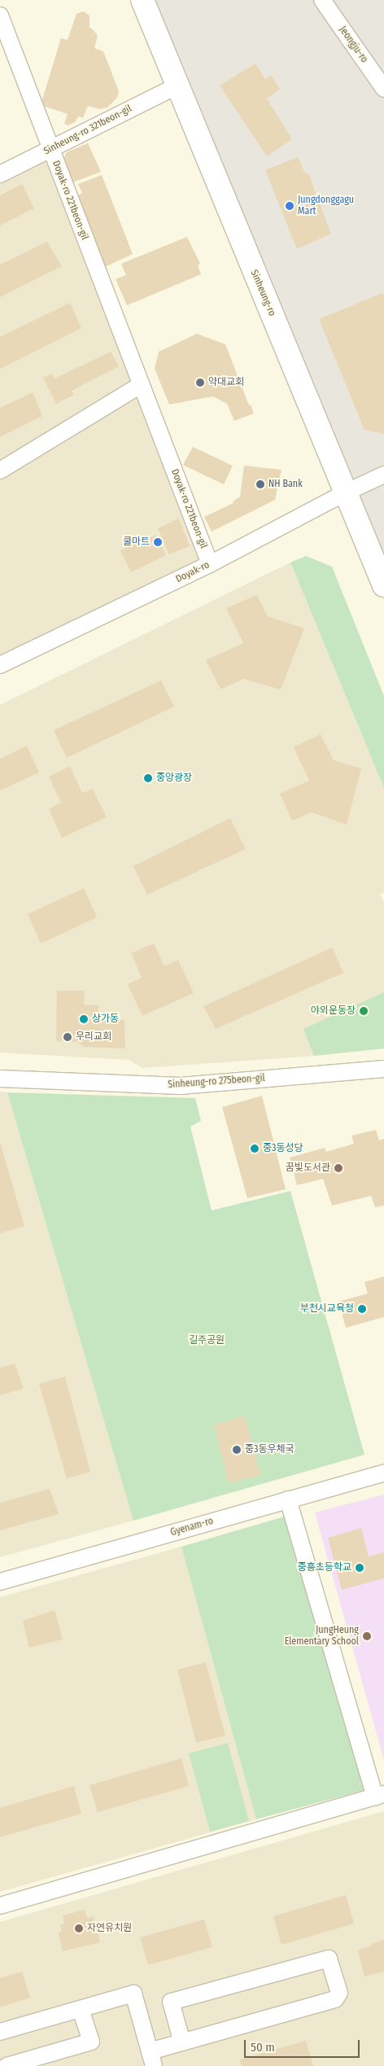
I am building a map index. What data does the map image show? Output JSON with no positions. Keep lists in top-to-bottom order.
{
  "streets": {
    "street": [
      "Jeongju-ro",
      "Sinheung-ro 321beon-gil",
      "Doyak-ro 221beon-gil",
      "Sinheung-ro",
      "Doyak-ro",
      "Sinheung-ro 275beon-gil",
      "Gyenam-ro"
    ]
  },
  "crossings": [
    ["Sinheung-ro 321beon-gil", "Doyak-ro 221beon-gil"],
    ["Sinheung-ro 321beon-gil", "Sinheung-ro"],
    ["Doyak-ro 221beon-gil", "Doyak-ro"],
    ["Sinheung-ro", "Doyak-ro"]
  ],
  "parks": ["길주공원"],
  "places": [
    "Jungdonggagu Mart",
    "약대교회",
    "NH Bank",
    "쿨마트",
    "중앙광장",
    "야외운동장",
    "상가동",
    "우리교회",
    "중3동성당",
    "꿈빛도서관",
    "부천시교육청",
    "중3동우체국",
    "중흥초등학교",
    "JungHeung Elementary School",
    "자연유치원"
  ],
  "scale_bar": "50 m"
}
